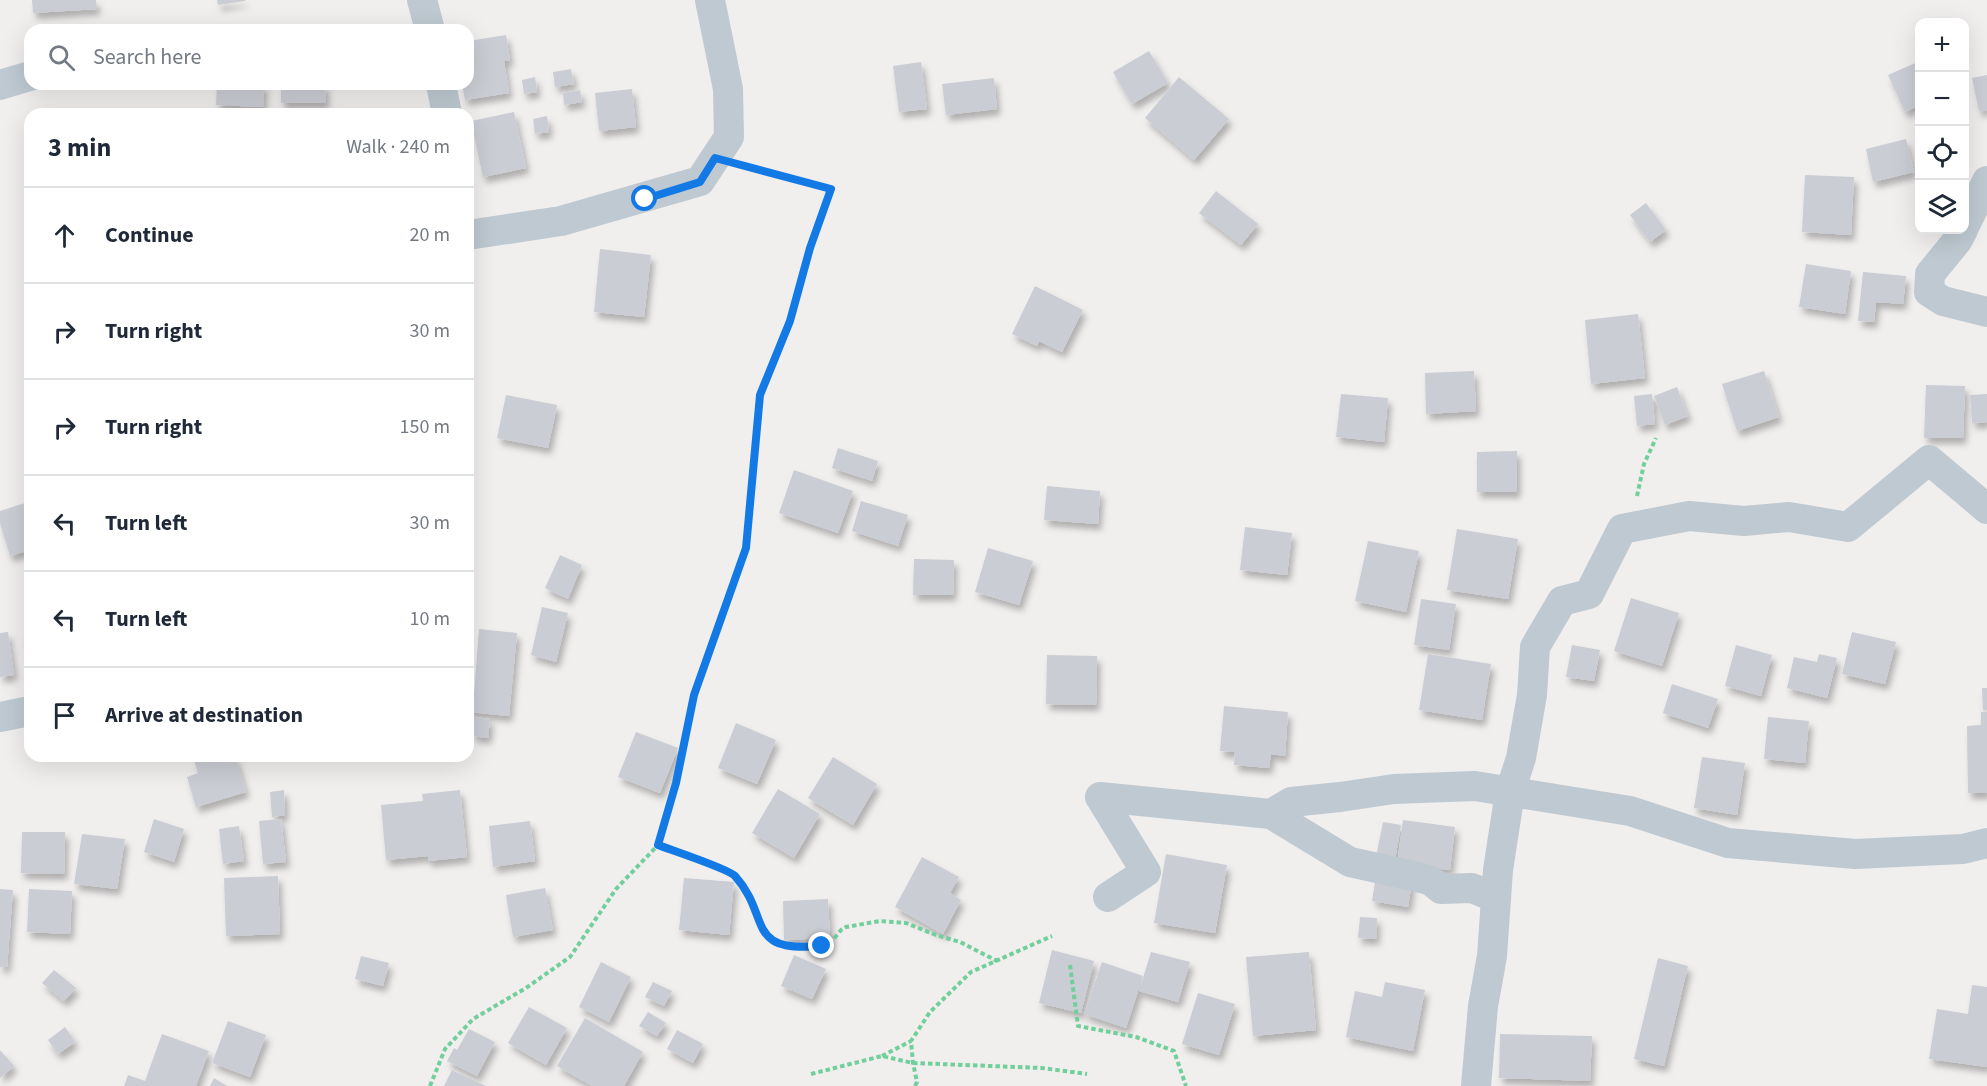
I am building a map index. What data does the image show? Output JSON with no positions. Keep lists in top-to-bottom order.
{
  "page": {
    "map_buttons": ["+", "−"],
    "search": "Search here",
    "heading": ["3 min", "Walk · 240 m"],
    "list": [
      ["Continue", "20 m"],
      ["Turn right", "30 m"],
      ["Turn right", "150 m"],
      ["Turn left", "30 m"],
      ["Turn left", "10 m"],
      "Arrive at destination"
    ]
  }
}
